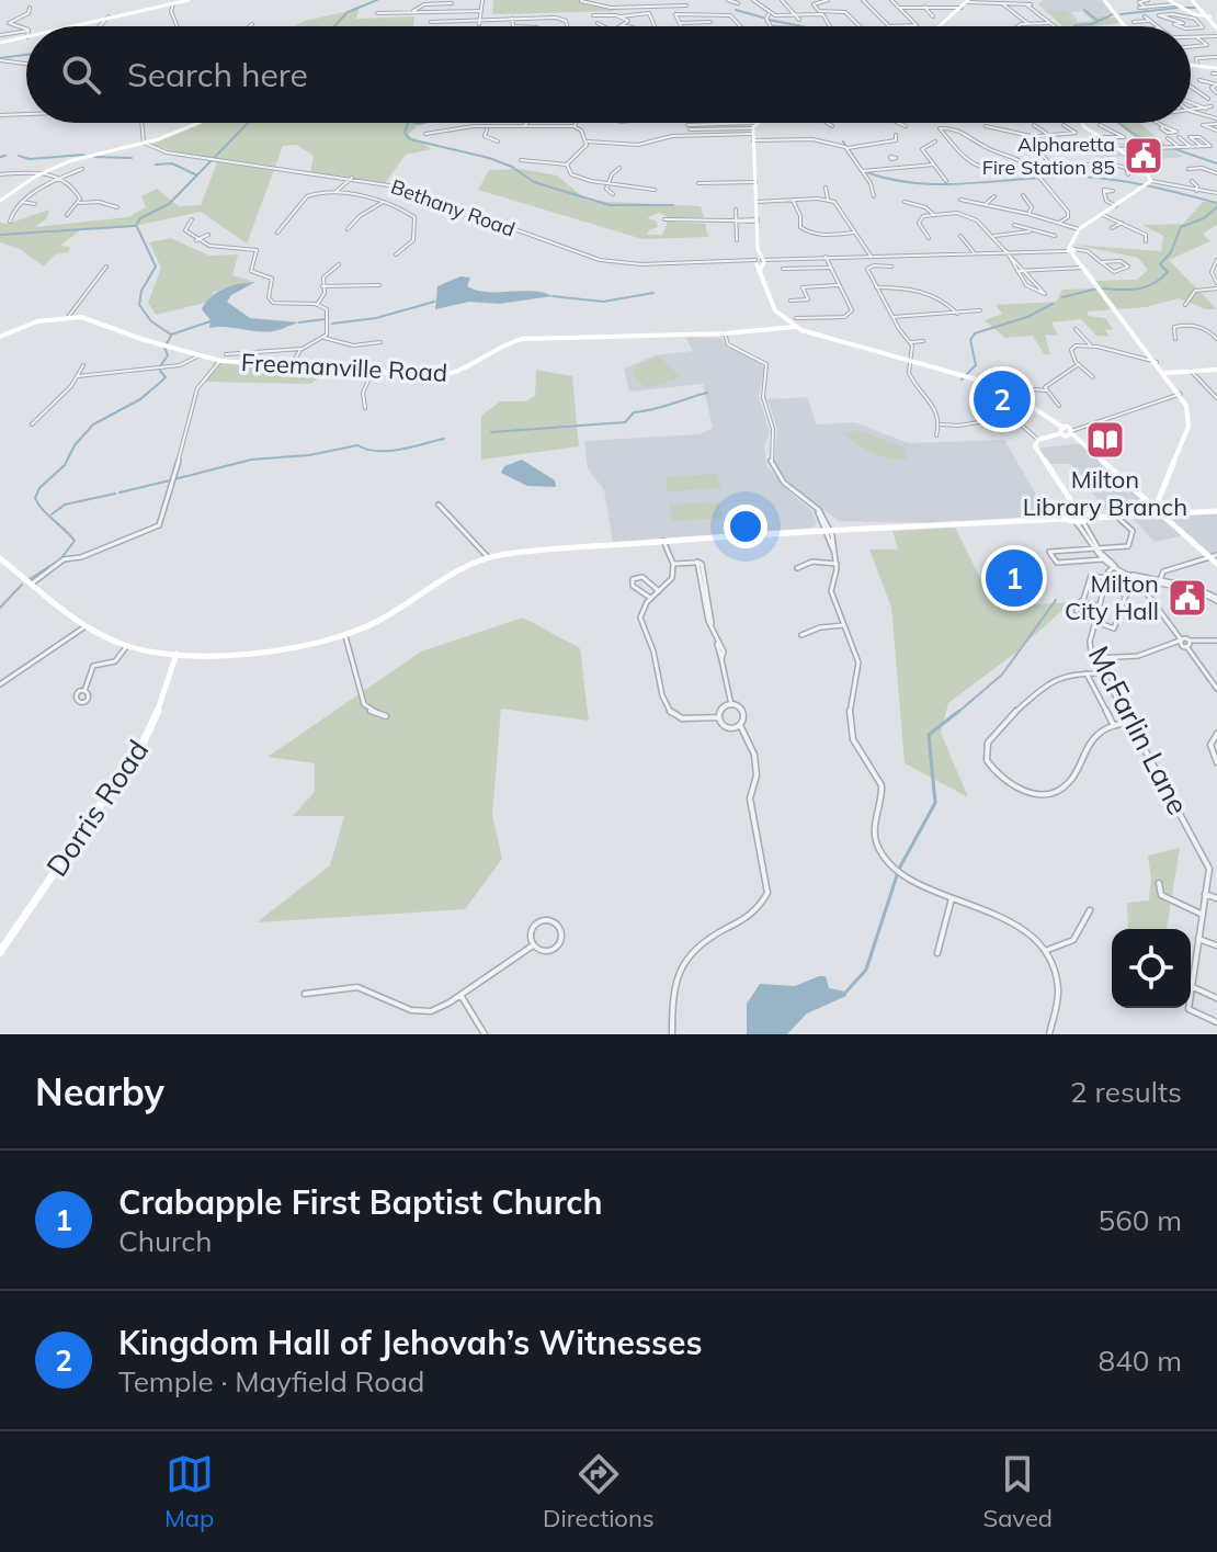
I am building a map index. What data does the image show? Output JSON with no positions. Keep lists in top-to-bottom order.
{
  "streets": {
    "street": [
      "Bethany Road",
      "Freemanville Road",
      "McFarlin Lane",
      "Dorris Road"
    ]
  },
  "places": {
    "public building": ["Alpharetta Fire Station 85", "Milton City Hall"],
    "library": ["Milton Library Branch"]
  },
  "page": {
    "search": "Search here",
    "pins": ["2", "1"],
    "heading": ["Nearby", "2 results"],
    "list": [
      {
        "mark": "1",
        "name": "Crabapple First Baptist Church",
        "note": "Church",
        "value": "560 m"
      },
      {
        "mark": "2",
        "name": "Kingdom Hall of Jehovah’s Witnesses",
        "note": "Temple · Mayfield Road",
        "value": "840 m"
      }
    ],
    "nav": ["Map", "Directions", "Saved"]
  }
}
